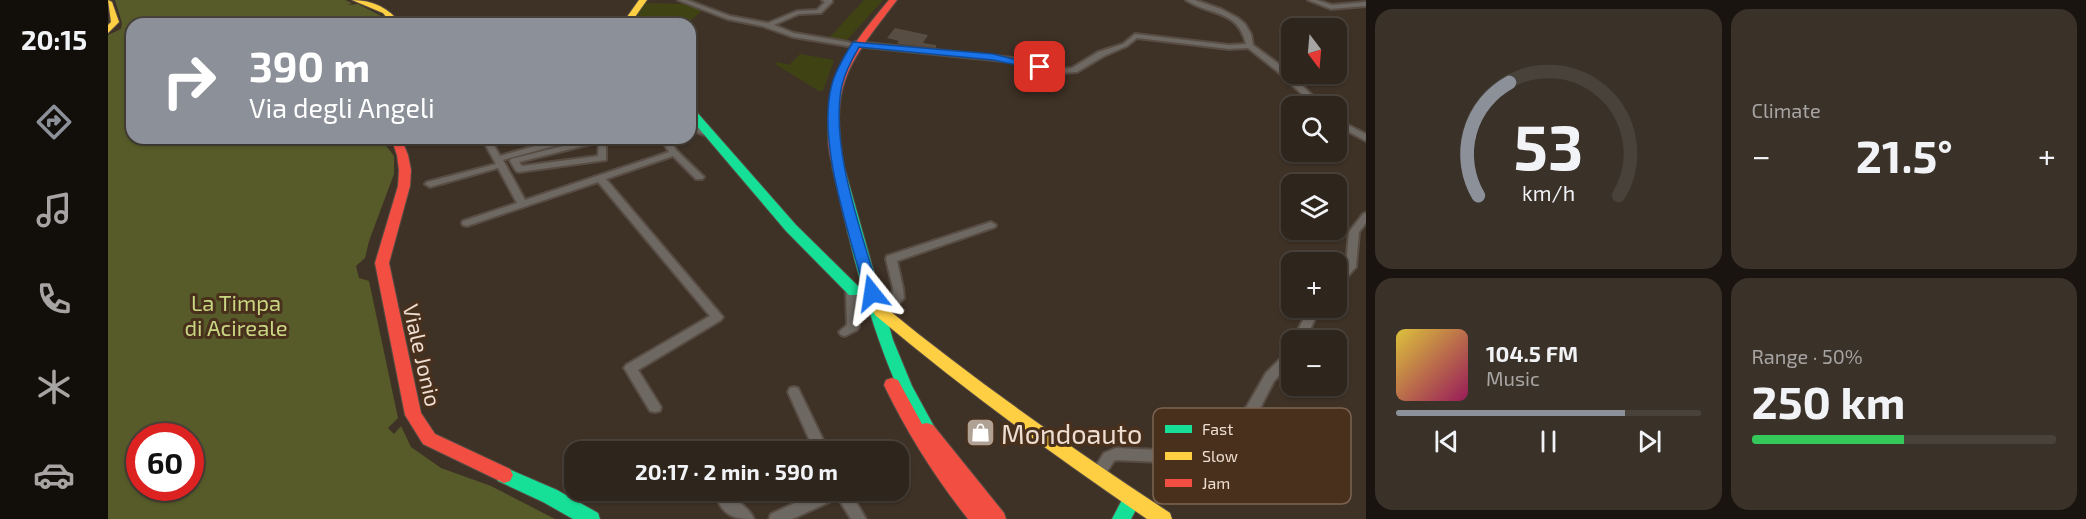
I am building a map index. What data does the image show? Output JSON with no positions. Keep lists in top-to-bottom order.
{
  "streets": {
    "main road": ["Viale Jonio"]
  },
  "parks": ["La Timpa di Acireale"],
  "places": {
    "shop": ["Mondoauto"]
  },
  "legend": ["Fast", "Slow", "Jam"],
  "north": "bottom",
  "page": {
    "tabs": "20:15",
    "tile": [
      "Climate",
      ["Range · 50%", "250 km"]
    ],
    "map_buttons": ["+", "−"],
    "turn": ["390 m", "Via degli Angeli"],
    "heat": ["−", "21.5°", "+"],
    "song": ["104.5 FM", "Music"],
    "limit": "60",
    "trip": "20:17 · 2 min · 590 m",
    "gauge": ["53", "km/h"]
  }
}
